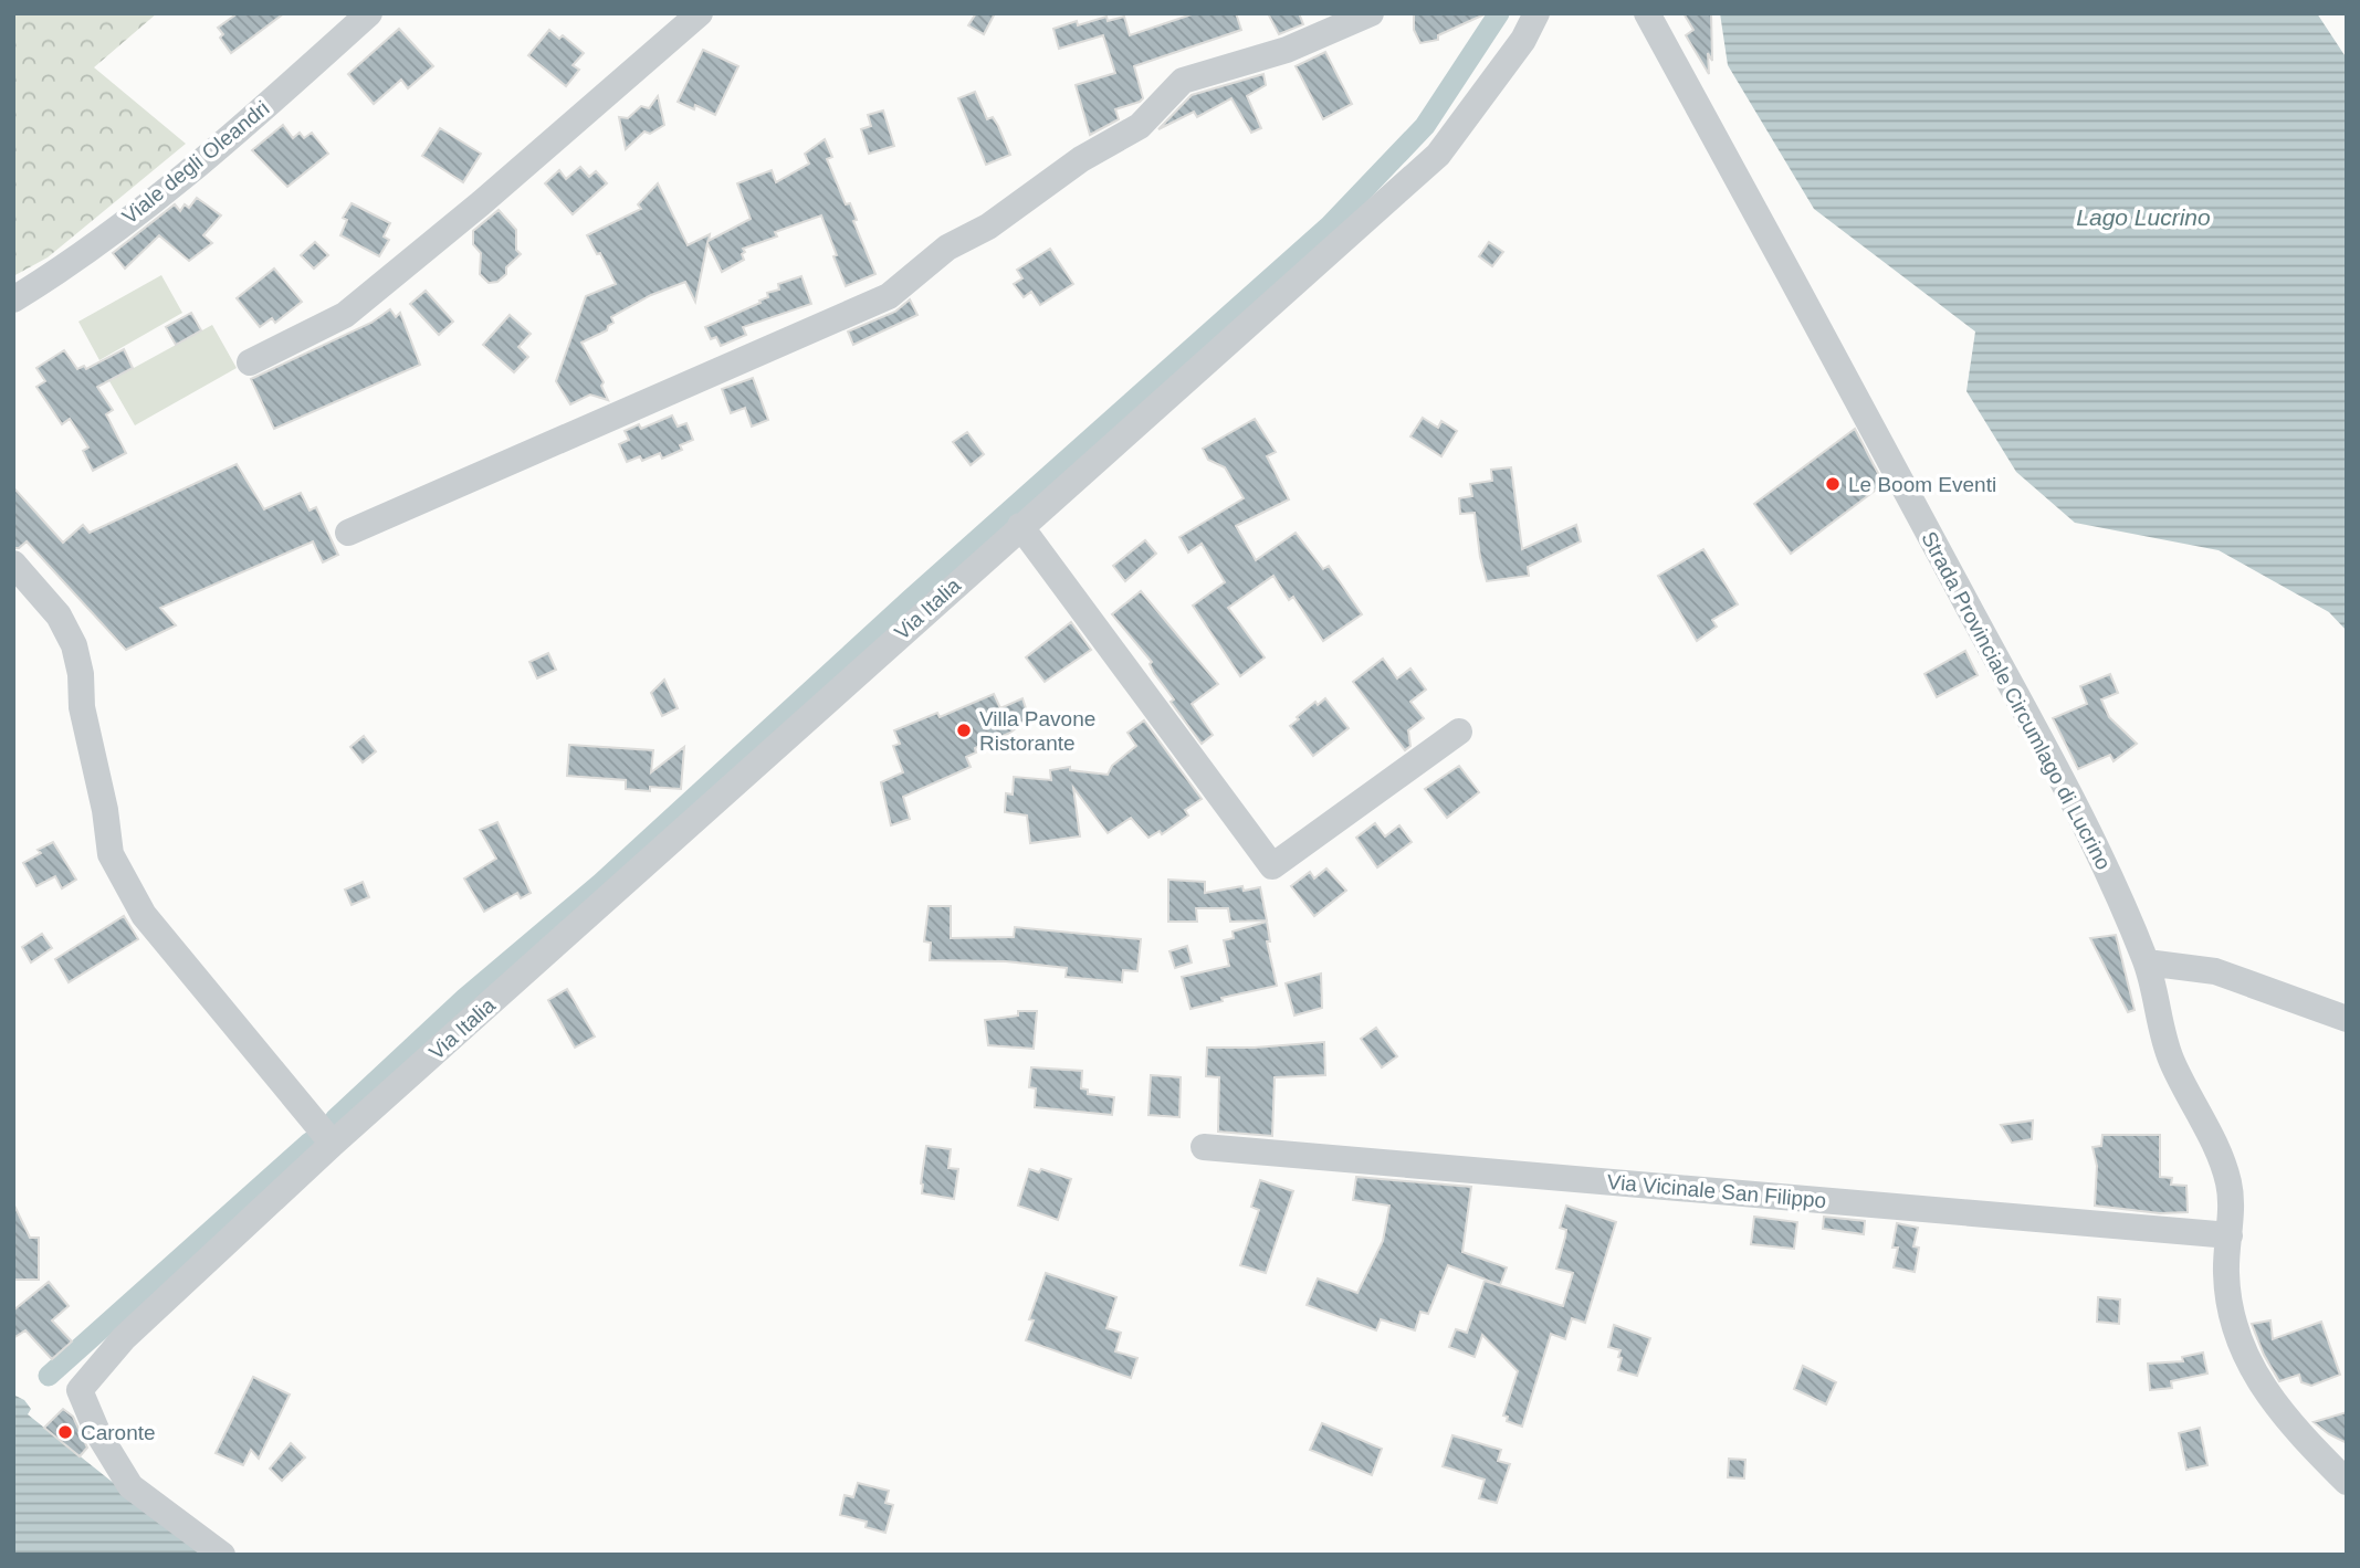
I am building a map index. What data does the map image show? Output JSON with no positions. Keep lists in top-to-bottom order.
{
  "streets": {
    "street": [
      "Viale degli Oleandri",
      "Via Italia",
      "Strada Provinciale Circumlago di Lucrino",
      "Via Vicinale San Filippo"
    ]
  },
  "crossings": [
    ["Strada Provinciale Circumlago di Lucrino", "Via Vicinale San Filippo"]
  ],
  "water": ["Lago Lucrino"],
  "places": ["Le Boom Eventi", "Villa Pavone Ristorante", "Caronte"]
}
